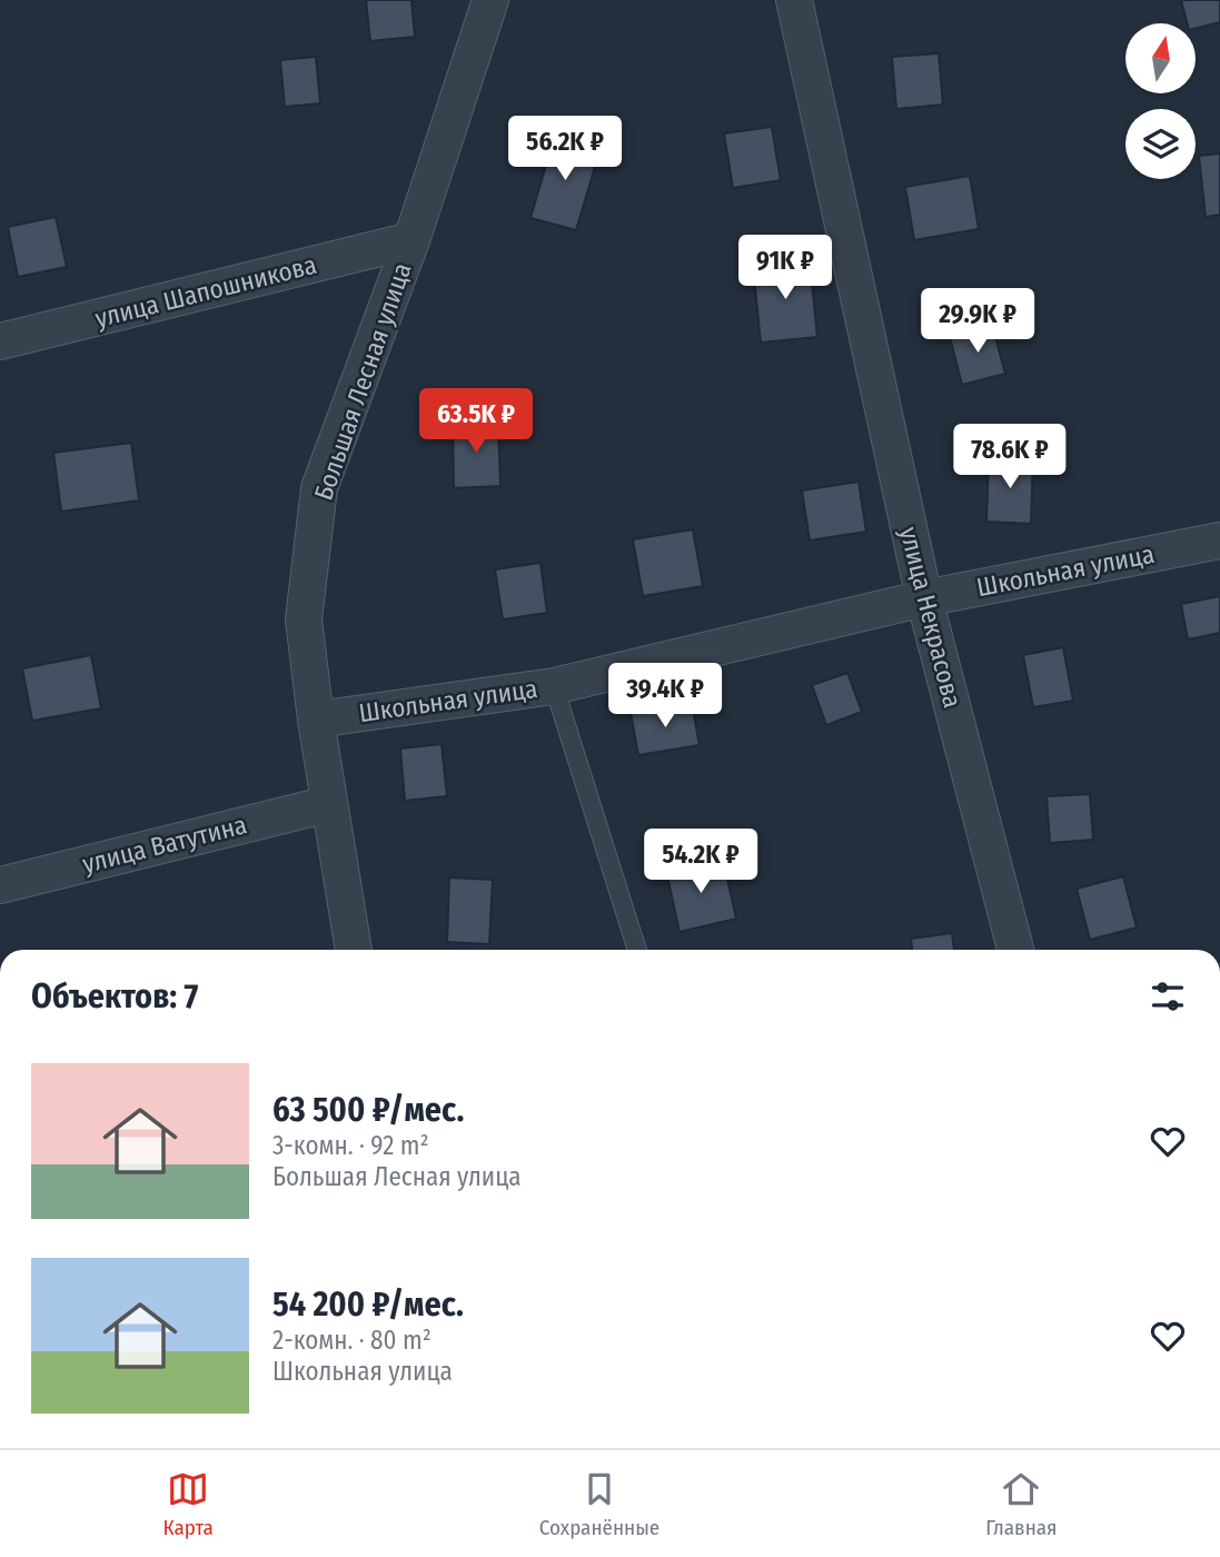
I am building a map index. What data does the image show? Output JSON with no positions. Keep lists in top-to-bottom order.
{
  "streets": {
    "street": [
      "улица Шапошникова",
      "Большая Лесная улица",
      "Школьная улица",
      "улица Некрасова",
      "улица Ватутина"
    ]
  },
  "crossings": [
    ["улица Шапошникова", "Большая Лесная улица"],
    ["Большая Лесная улица", "Школьная улица"],
    ["Большая Лесная улица", "улица Ватутина"],
    ["Школьная улица", "улица Некрасова"]
  ],
  "north": "top",
  "page": {
    "price": [
      "56.2K ₽",
      "91K ₽",
      "29.9K ₽",
      "63.5K ₽",
      "78.6K ₽",
      "39.4K ₽",
      "54.2K ₽"
    ],
    "heading": "Объектов: 7",
    "list": [
      {
        "name": "63 500 ₽/мес.",
        "note": "3-комн. · 92 m² · Большая Лесная улица"
      },
      {
        "name": "54 200 ₽/мес.",
        "note": "2-комн. · 80 m² · Школьная улица"
      }
    ],
    "tabs": ["Карта", "Сохранённые", "Главная"]
  }
}
